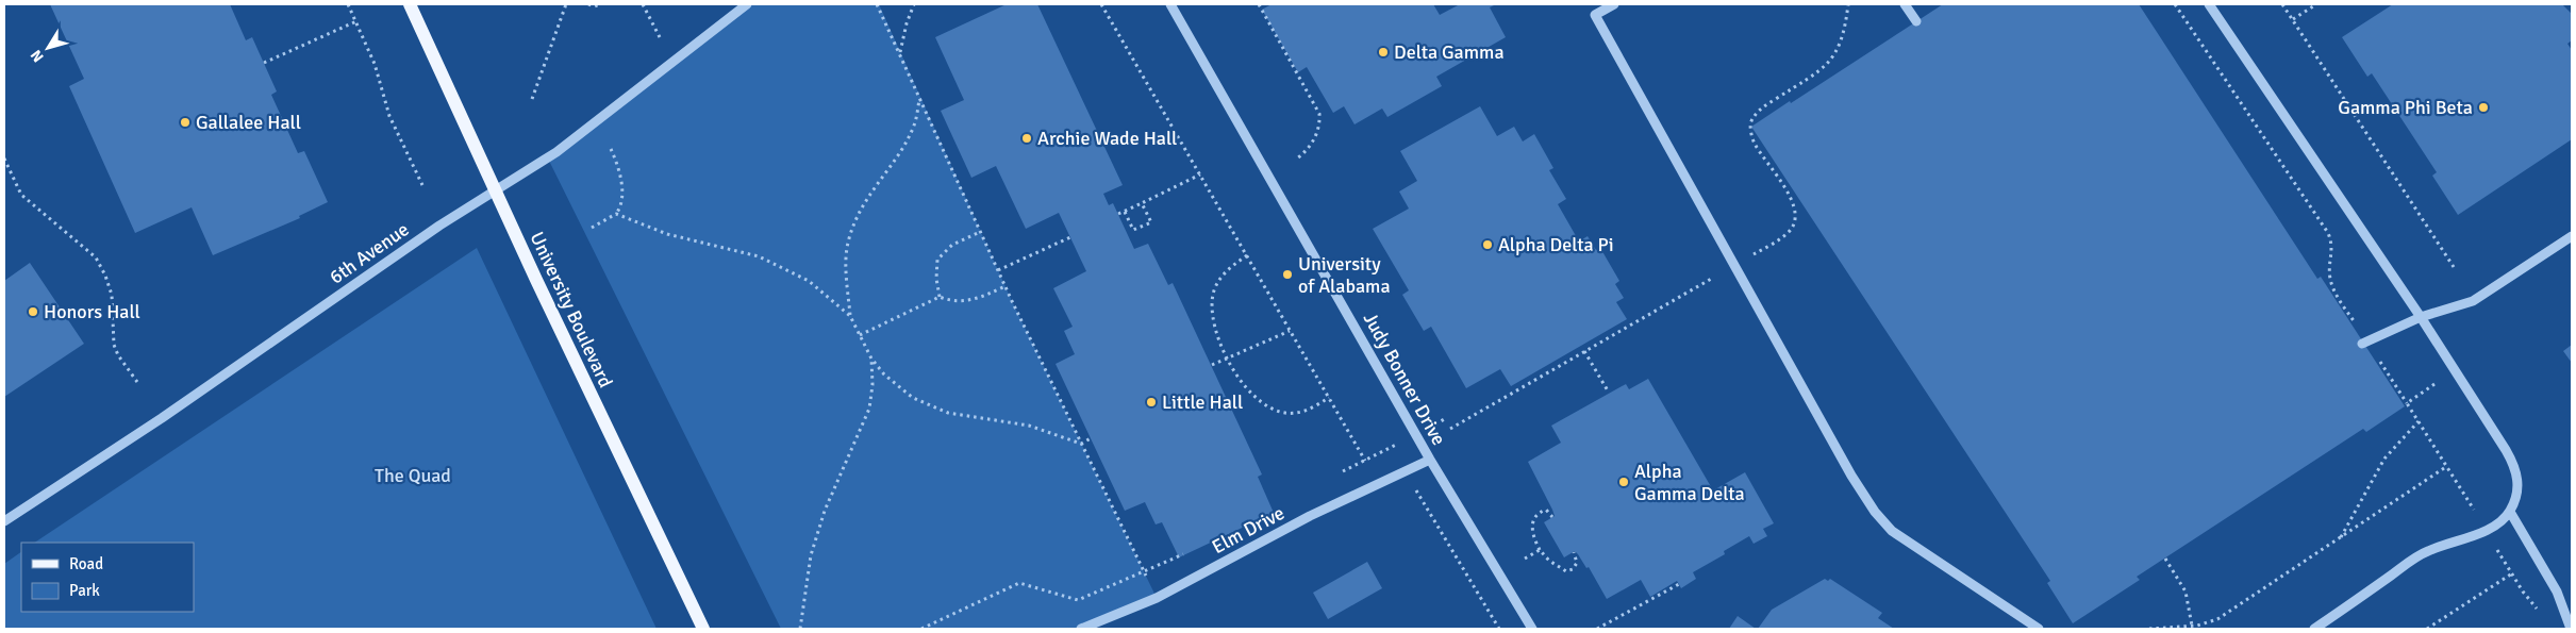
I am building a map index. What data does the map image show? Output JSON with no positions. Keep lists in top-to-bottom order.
{
  "streets": {
    "main road": ["University Boulevard"],
    "street": ["6th Avenue", "Judy Bonner Drive", "Elm Drive"]
  },
  "crossings": [
    ["6th Avenue", "University Boulevard"],
    ["Judy Bonner Drive", "Elm Drive"]
  ],
  "parks": ["The Quad"],
  "places": [
    "Delta Gamma",
    "Gamma Phi Beta",
    "Gallalee Hall",
    "Archie Wade Hall",
    "Alpha Delta Pi",
    "University of Alabama",
    "Honors Hall",
    "Little Hall",
    "Alpha Gamma Delta"
  ],
  "legend": ["Road", "Park"],
  "north": "bottom left"
}
